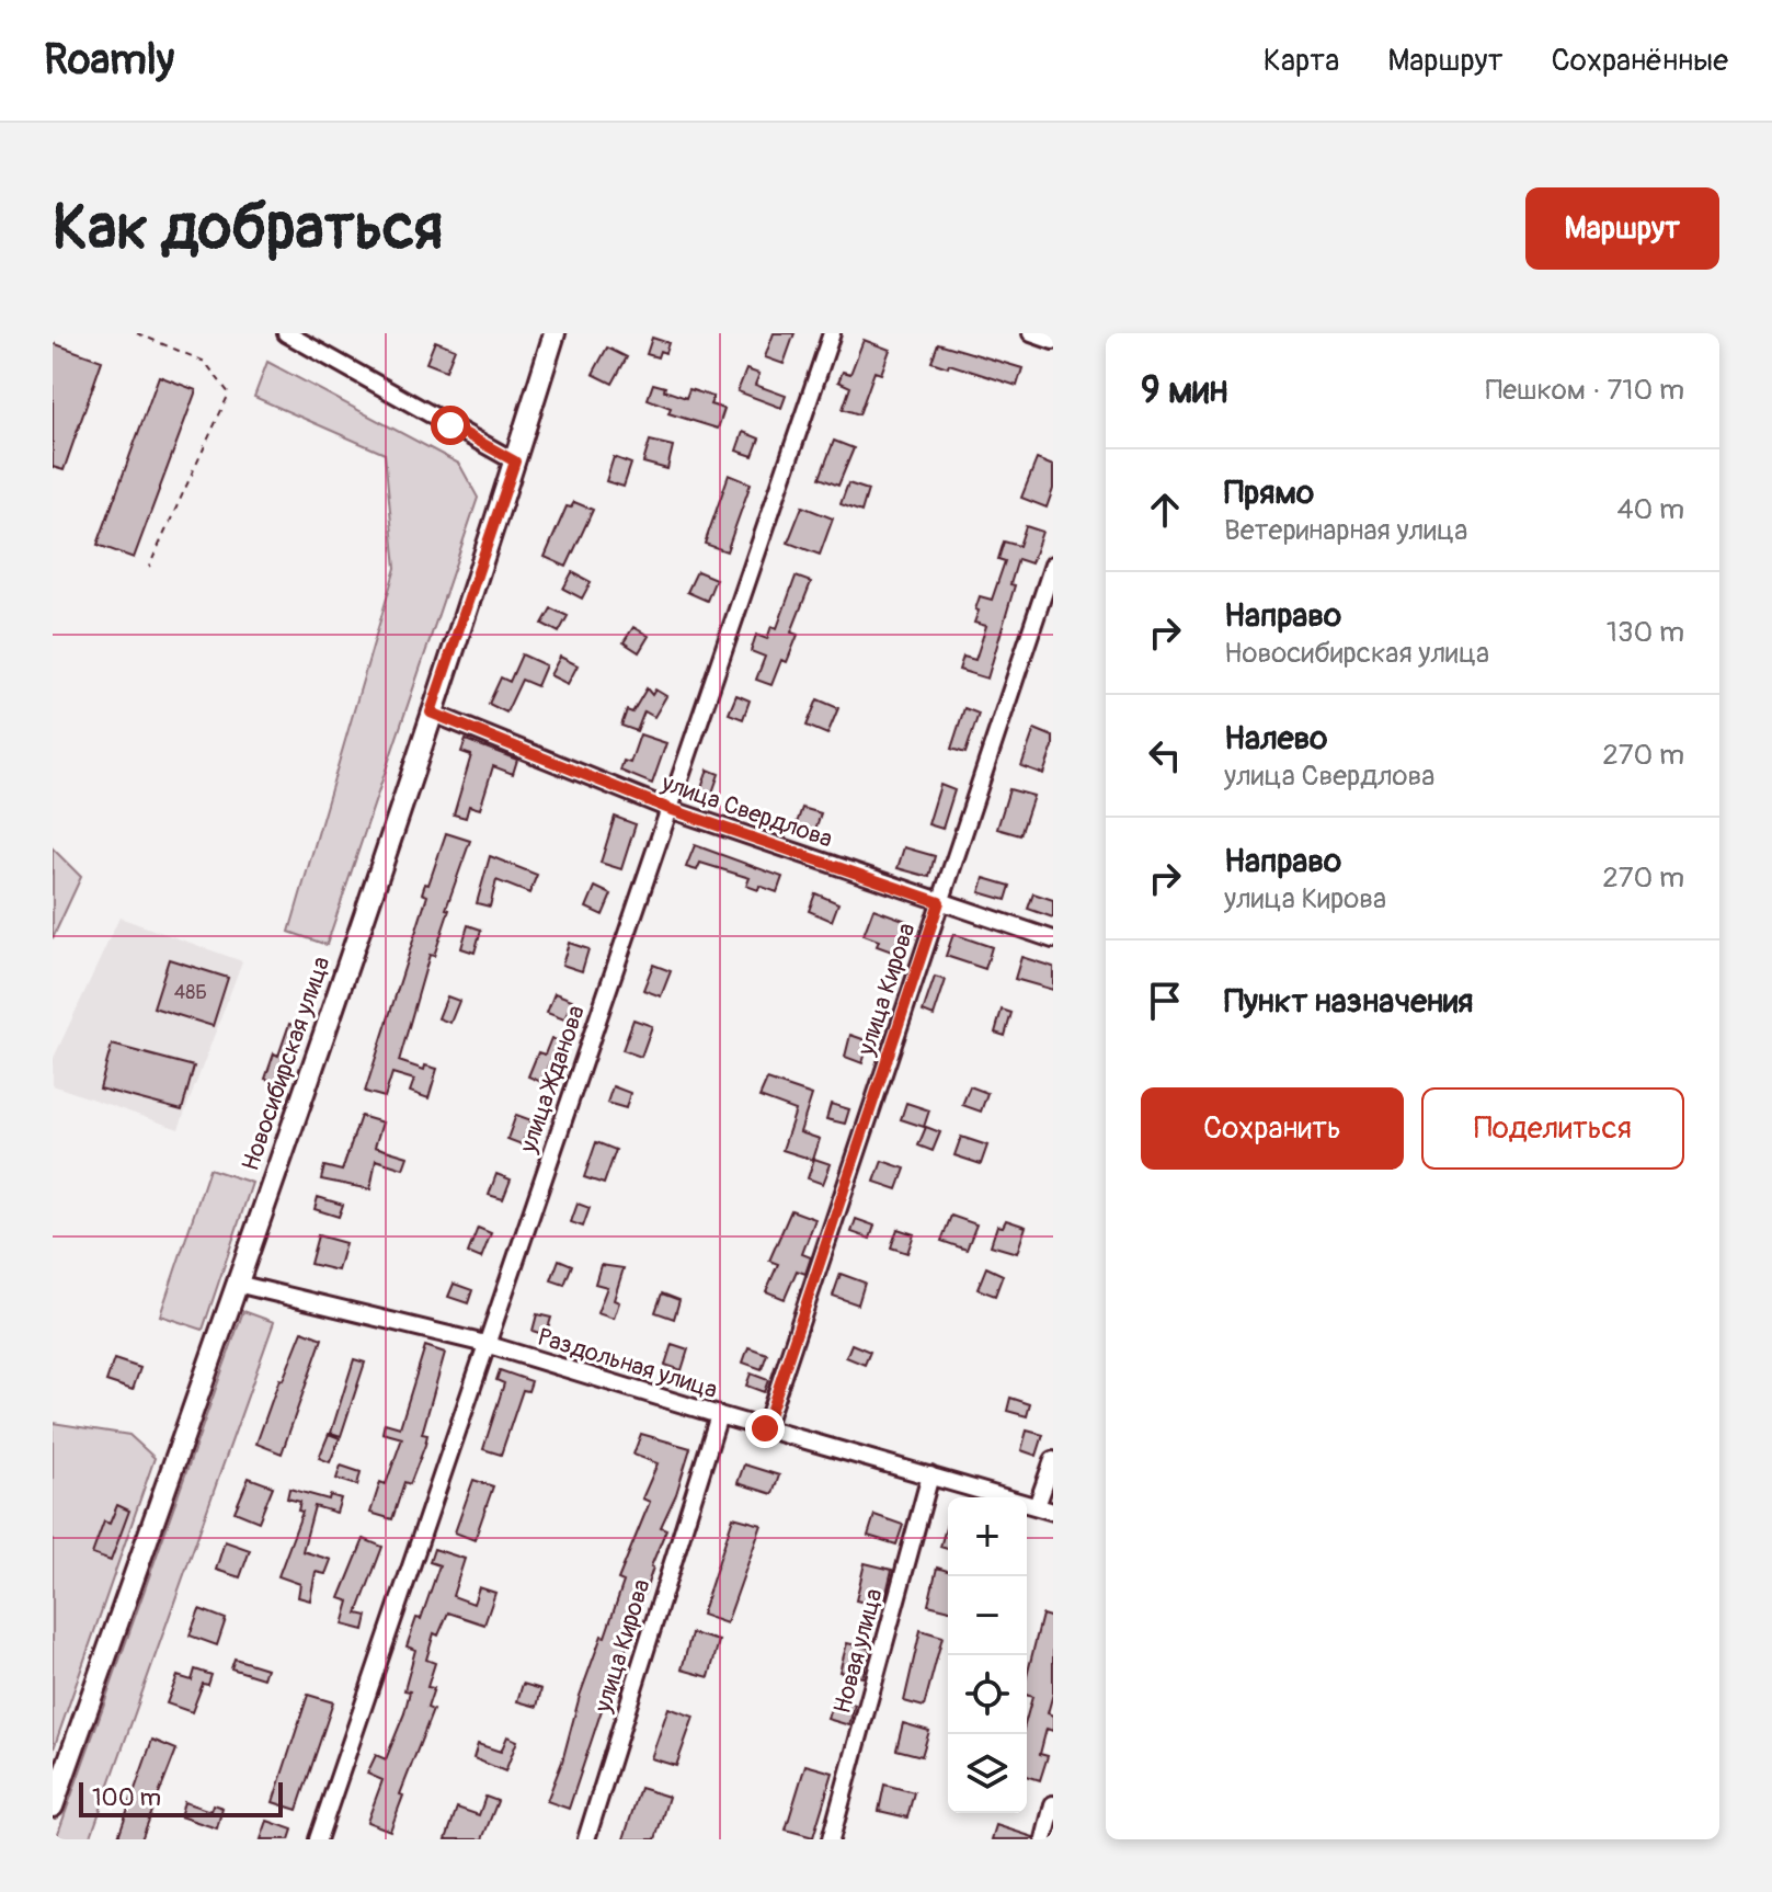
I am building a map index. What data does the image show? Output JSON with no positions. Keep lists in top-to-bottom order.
{
  "streets": {
    "street": [
      "улица Свердлова",
      "улица Кирова",
      "Новосибирская улица",
      "улица Жданова",
      "Раздольная улица",
      "Новая улица"
    ]
  },
  "crossings": [
    ["улица Свердлова", "улица Кирова"],
    ["улица Свердлова", "Новосибирская улица"],
    ["улица Свердлова", "улица Жданова"],
    ["улица Кирова", "Раздольная улица"],
    ["Новосибирская улица", "Раздольная улица"],
    ["улица Жданова", "Раздольная улица"],
    ["Раздольная улица", "Новая улица"]
  ],
  "house_numbers": ["48Б"],
  "scale_bar": "100 m",
  "page": {
    "header": "Roamly",
    "nav": ["Карта", "Маршрут", "Сохранённые"],
    "buttons": [
      "Маршрут",
      ["Сохранить", "Поделиться"]
    ],
    "title": "Как добраться",
    "heading": ["9 мин", "Пешком · 710 m"],
    "list": [
      ["Прямо", "Ветеринарная улица", "40 m"],
      ["Направо", "Новосибирская улица", "130 m"],
      ["Налево", "улица Свердлова", "270 m"],
      ["Направо", "улица Кирова", "270 m"],
      "Пункт назначения"
    ],
    "map_buttons": ["+", "−"],
    "scale": "100 m"
  }
}
